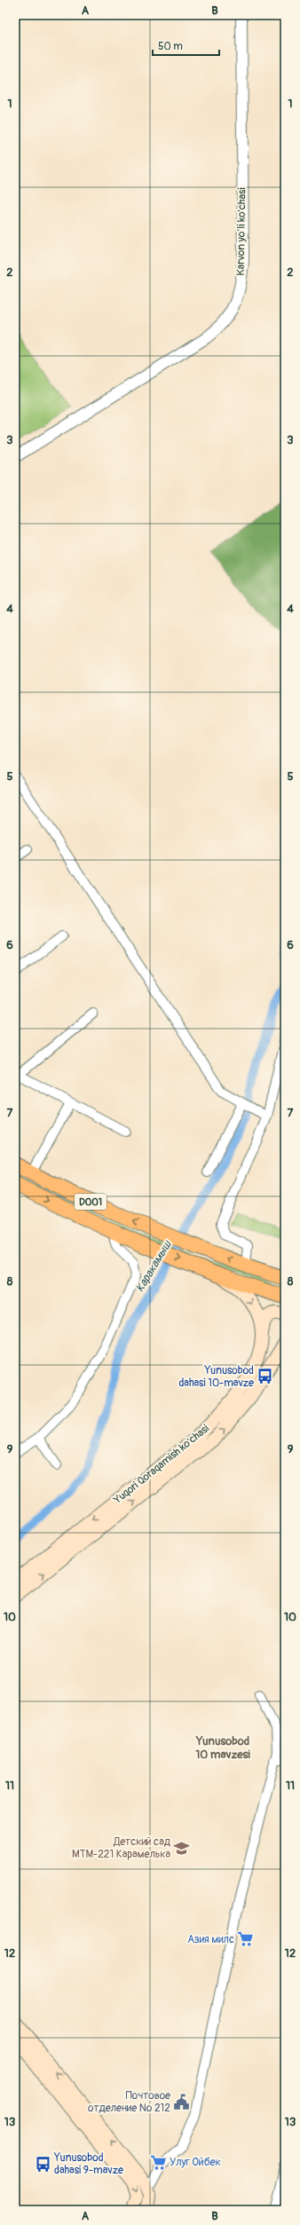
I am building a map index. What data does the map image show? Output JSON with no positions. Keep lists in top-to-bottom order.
{
  "streets": {
    "highway": ["D001"],
    "main road": ["Yuqori Qoraqamish ko'chasi"],
    "street": ["Karvon yo‘li ko'chasi"]
  },
  "crossings": [
    ["D001", "Yuqori Qoraqamish ko'chasi"]
  ],
  "districts": ["Yunusobod 10 mavzesi"],
  "water": ["Каракамыш"],
  "places": {
    "bus stop": ["Yunusobod dahasi 10-mavze", "Yunusobod dahasi 9-mavze"],
    "school or university": ["Детский сад МТМ-221 Карамелька"],
    "supermarket": ["Азия милс", "Улуг Ойбек"],
    "public building": ["Почтовое отделение № 212"]
  },
  "scale_bar": "50 m",
  "grid": {
    "columns": ["A", "B"],
    "rows": [
      "1",
      "2",
      "3",
      "4",
      "5",
      "6",
      "7",
      "8",
      "9",
      "10",
      "11",
      "12",
      "13"
    ]
  }
}
